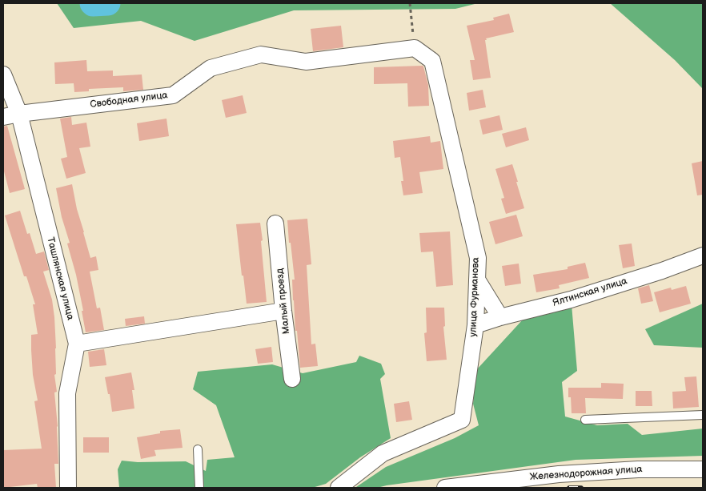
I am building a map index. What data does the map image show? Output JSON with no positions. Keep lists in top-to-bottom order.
{
  "streets": {
    "street": [
      "Свободная улица",
      "Ташлянская улица",
      "Ялтинская улица",
      "улица Фурманова",
      "Малый проезд",
      "Железнодорожная улица"
    ]
  },
  "crossings": [
    ["Свободная улица", "Ташлянская улица"],
    ["Свободная улица", "улица Фурманова"],
    ["Ялтинская улица", "улица Фурманова"]
  ]
}
